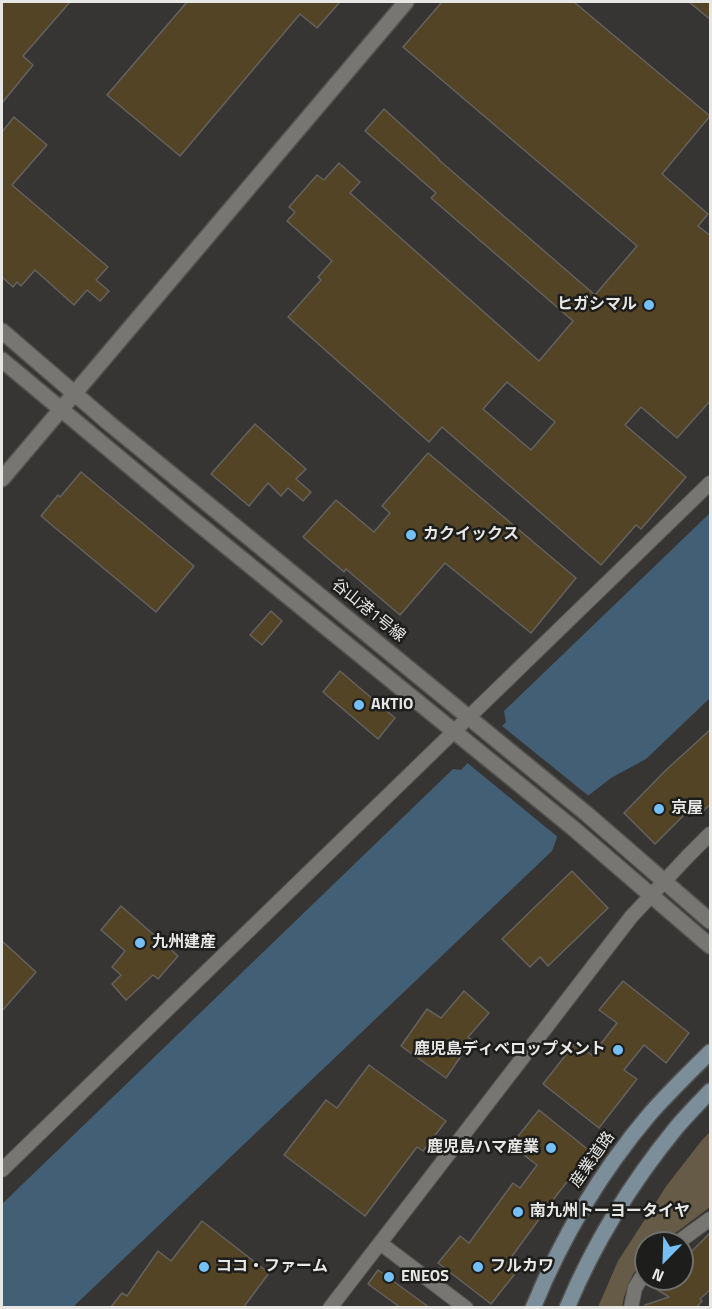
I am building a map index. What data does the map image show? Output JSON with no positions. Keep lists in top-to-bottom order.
{
  "streets": {
    "main road": ["産業道路"],
    "street": ["谷山港1号線"]
  },
  "places": [
    "ヒガシマル",
    "カクイックス",
    "AKTIO",
    "京屋",
    "九州建産",
    "鹿児島ディベロップメント",
    "鹿児島ハマ産業",
    "南九州トーヨータイヤ",
    "ココ・ファーム",
    "フルカワ",
    "ENEOS"
  ],
  "north": "bottom left"
}
